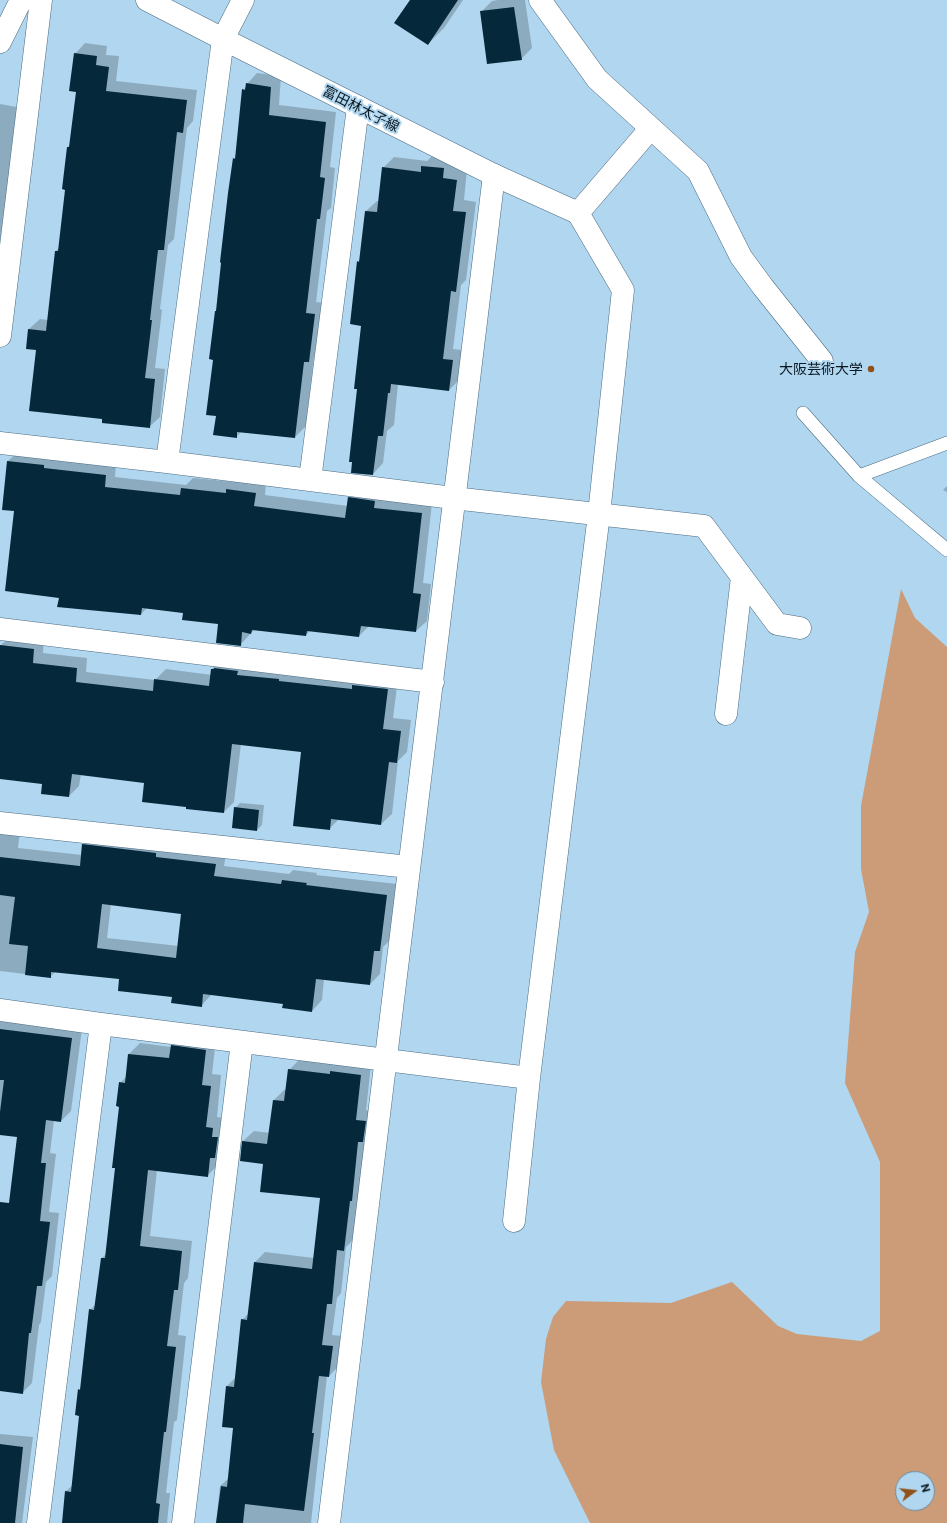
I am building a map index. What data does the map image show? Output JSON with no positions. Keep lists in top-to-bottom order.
{
  "streets": {
    "street": ["富田林太子線"]
  },
  "places": ["大阪芸術大学"],
  "north": "right"
}
